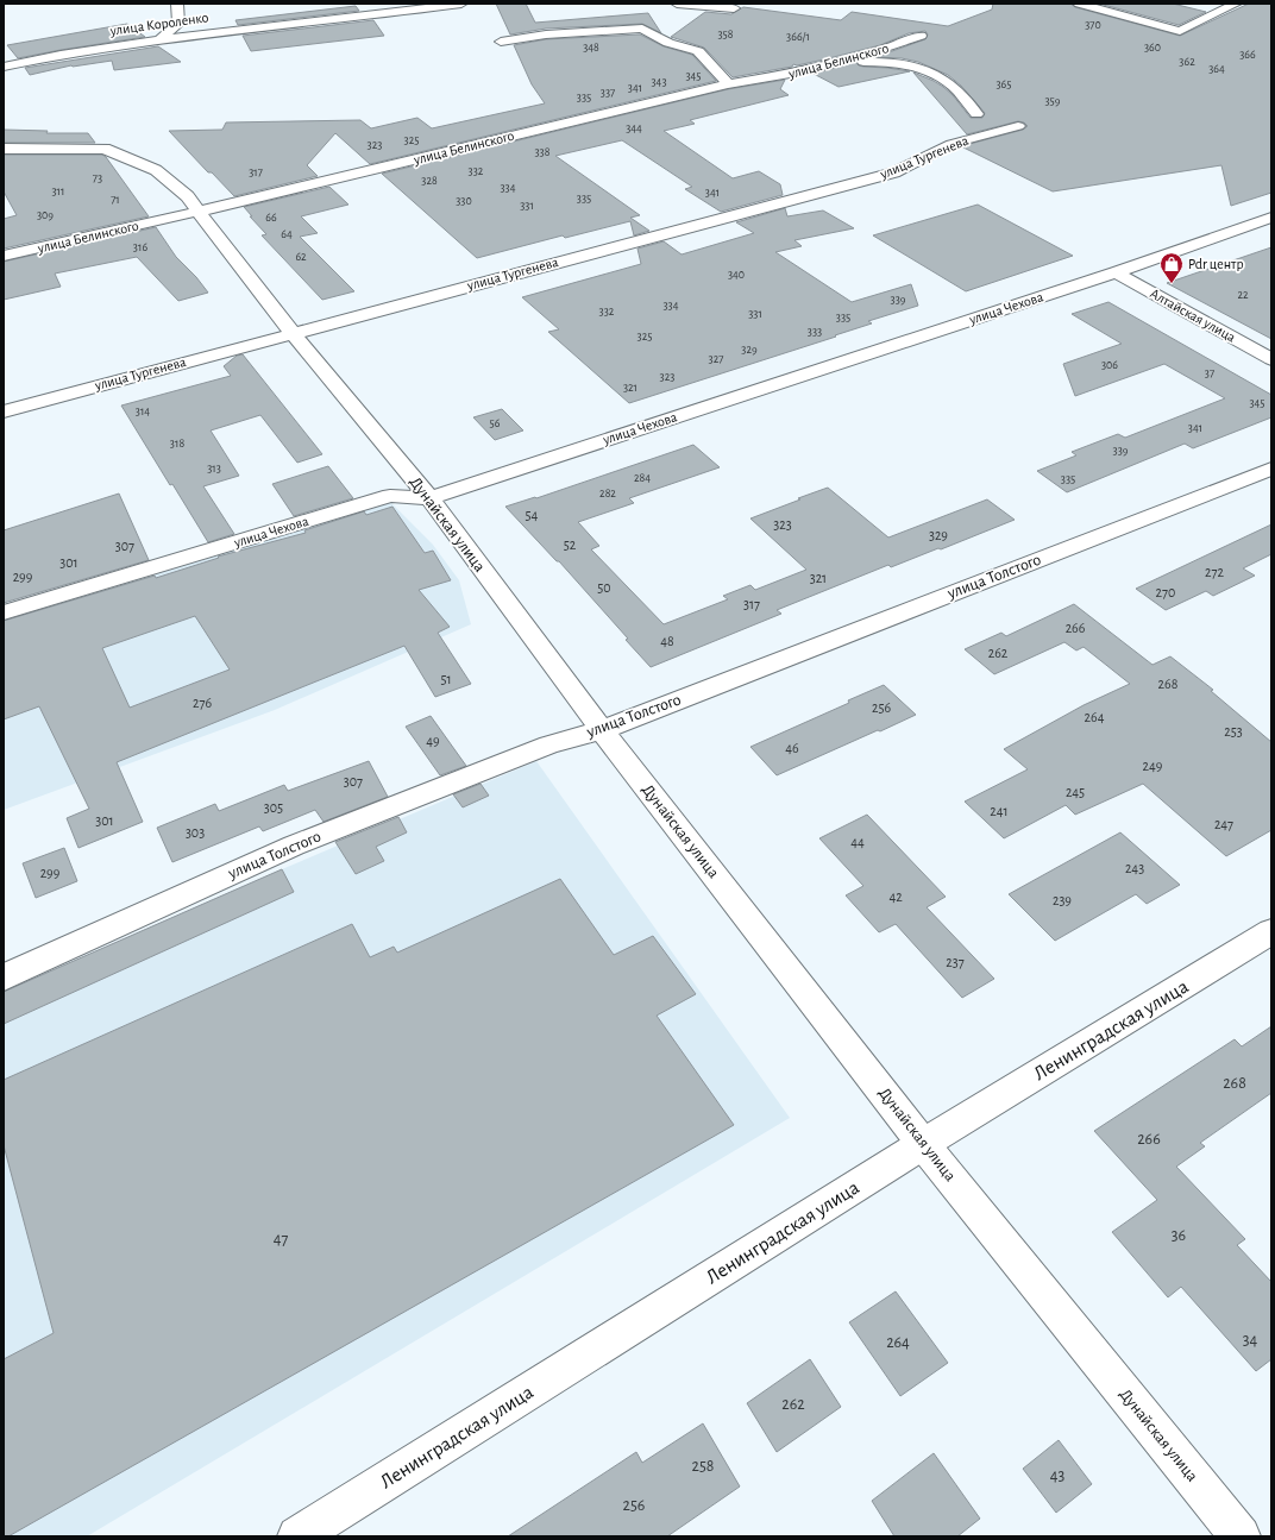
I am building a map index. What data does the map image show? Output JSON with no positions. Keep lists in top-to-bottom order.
{
  "streets": {
    "street": [
      "улица Короленко",
      "улица Белинского",
      "улица Тургенева",
      "улица Чехова",
      "Алтайская улица",
      "Дунайская улица",
      "улица Толстого",
      "Ленинградская улица"
    ]
  },
  "crossings": [
    ["улица Белинского", "Дунайская улица"],
    ["улица Тургенева", "Дунайская улица"],
    ["улица Чехова", "Алтайская улица"],
    ["улица Чехова", "Дунайская улица"],
    ["Дунайская улица", "улица Толстого"],
    ["Дунайская улица", "Ленинградская улица"]
  ],
  "places": {
    "shop": ["Pdr центр"]
  },
  "house_numbers": [
    "370",
    "358",
    "366/1",
    "348",
    "360",
    "366",
    "362",
    "364",
    "345",
    "343",
    "365",
    "341",
    "337",
    "335",
    "359",
    "344",
    "325",
    "323",
    "338",
    "332",
    "317",
    "73",
    "328",
    "334",
    "311",
    "341",
    "335",
    "71",
    "330",
    "331",
    "309",
    "66",
    "64",
    "316",
    "62",
    "340",
    "22",
    "339",
    "334",
    "332",
    "331",
    "335",
    "333",
    "325",
    "329",
    "327",
    "306",
    "37",
    "323",
    "321",
    "345",
    "314",
    "56",
    "341",
    "318",
    "339",
    "313",
    "284",
    "335",
    "282",
    "54",
    "323",
    "329",
    "52",
    "307",
    "301",
    "272",
    "299",
    "321",
    "50",
    "270",
    "317",
    "266",
    "48",
    "262",
    "51",
    "268",
    "276",
    "256",
    "264",
    "253",
    "49",
    "46",
    "249",
    "307",
    "245",
    "305",
    "241",
    "301",
    "247",
    "303",
    "44",
    "243",
    "299",
    "42",
    "239",
    "237",
    "268",
    "266",
    "36",
    "47",
    "34",
    "264",
    "262",
    "258",
    "43",
    "256"
  ]
}
